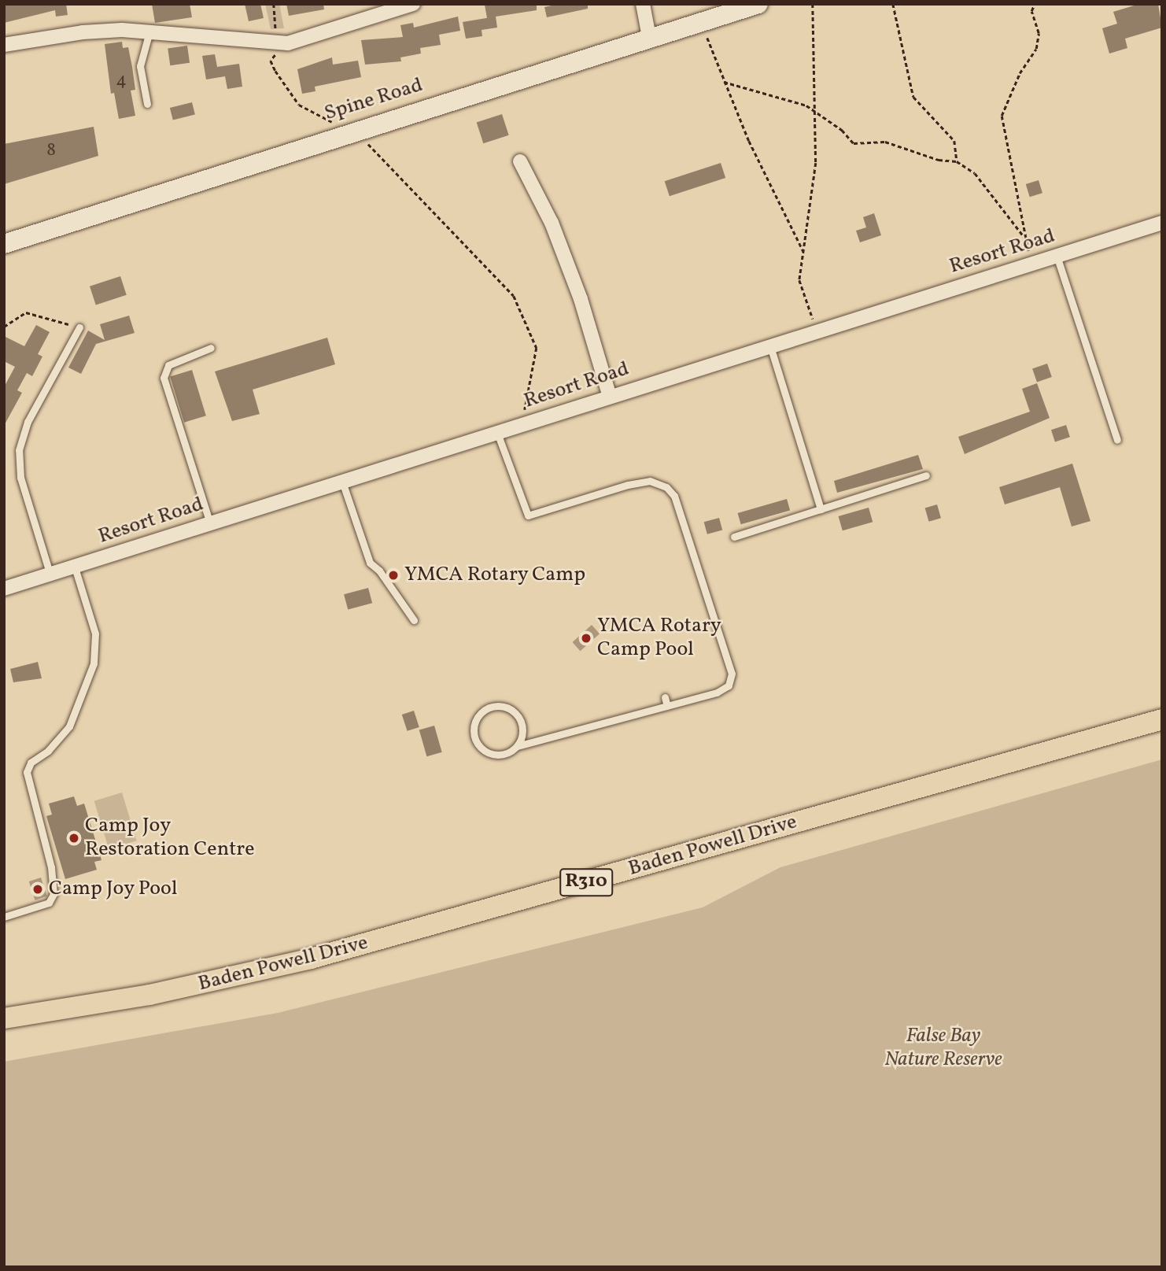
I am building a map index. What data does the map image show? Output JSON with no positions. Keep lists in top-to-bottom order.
{
  "streets": {
    "main road": ["Spine Road", "Baden Powell Drive", "R310"],
    "street": ["Resort Road"]
  },
  "parks": ["False Bay Nature Reserve"],
  "places": [
    "YMCA Rotary Camp",
    "YMCA Rotary Camp Pool",
    "Camp Joy Restoration Centre",
    "Camp Joy Pool"
  ],
  "house_numbers": ["4", "8"]
}
